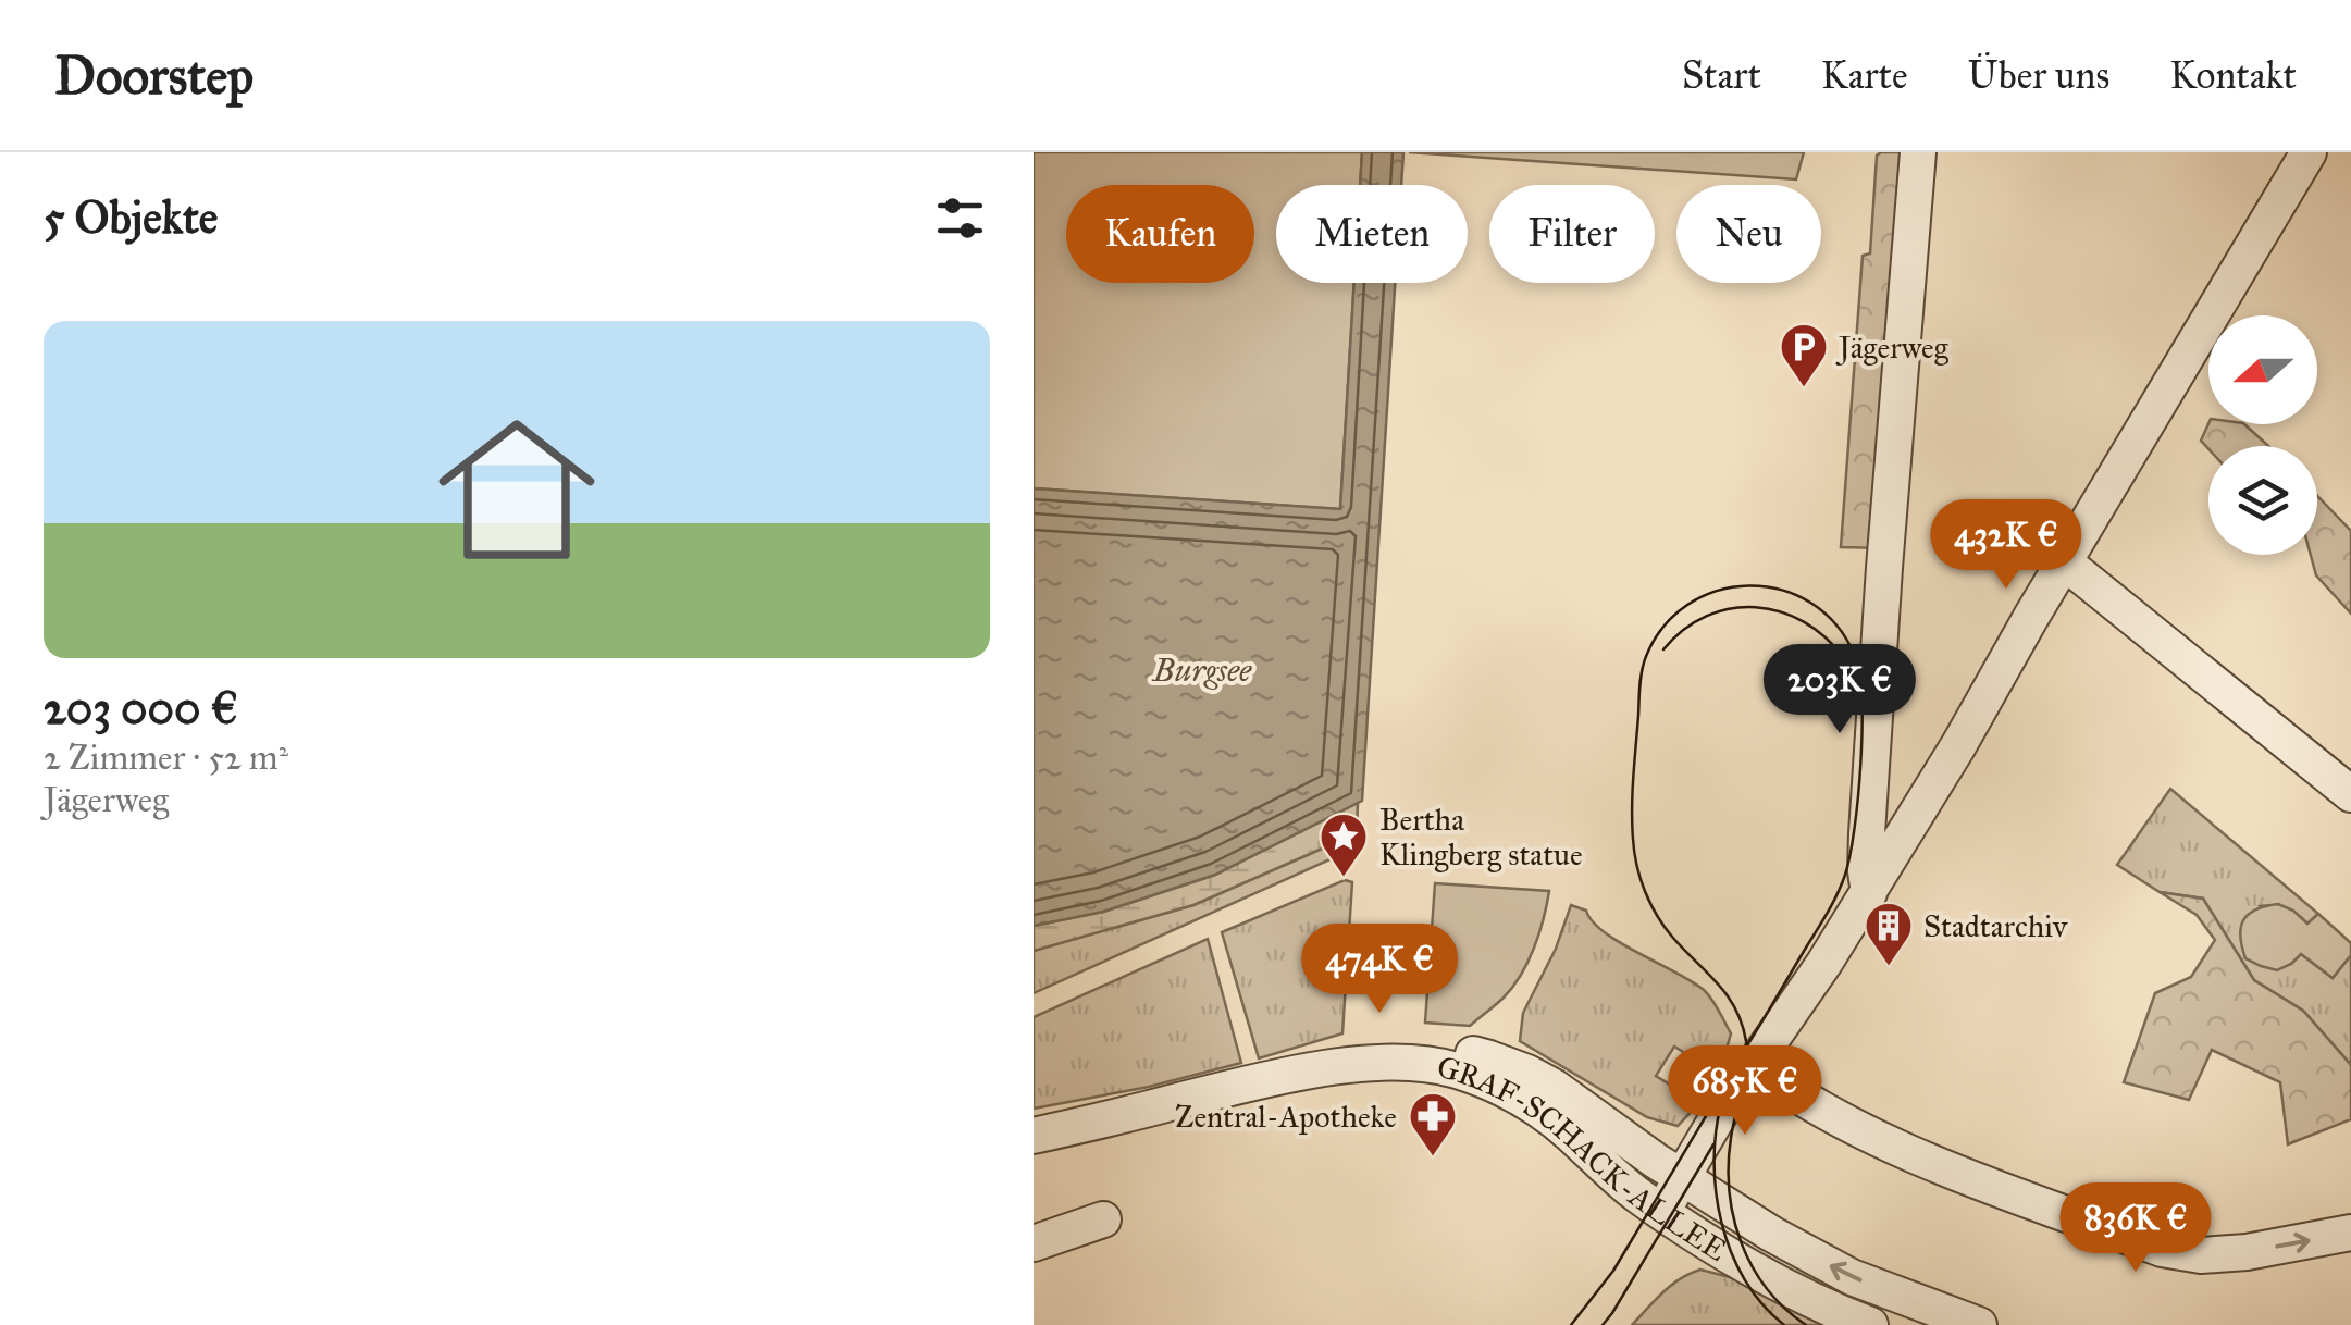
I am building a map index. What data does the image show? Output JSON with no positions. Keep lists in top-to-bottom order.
{
  "streets": {
    "street": ["GRAF-SCHACK-ALLEE"]
  },
  "water": ["Burgsee"],
  "places": {
    "parking": ["Jägerweg"],
    "place": ["Bertha Klingberg statue"],
    "building": ["Stadtarchiv"],
    "pharmacy": ["Zentral-Apotheke"]
  },
  "north": "left",
  "page": {
    "header": "Doorstep",
    "nav": [
      "Start",
      "Karte",
      "Über uns",
      "Kontakt"
    ],
    "heading": "5 Objekte",
    "chip": [
      "Kaufen",
      "Mieten",
      "Filter",
      "Neu"
    ],
    "list": [
      {
        "name": "203 000 €",
        "note": "2 Zimmer · 52 m² · Jägerweg"
      }
    ],
    "price": [
      "432K €",
      "203K €",
      "474K €",
      "685K €",
      "836K €"
    ]
  }
}
